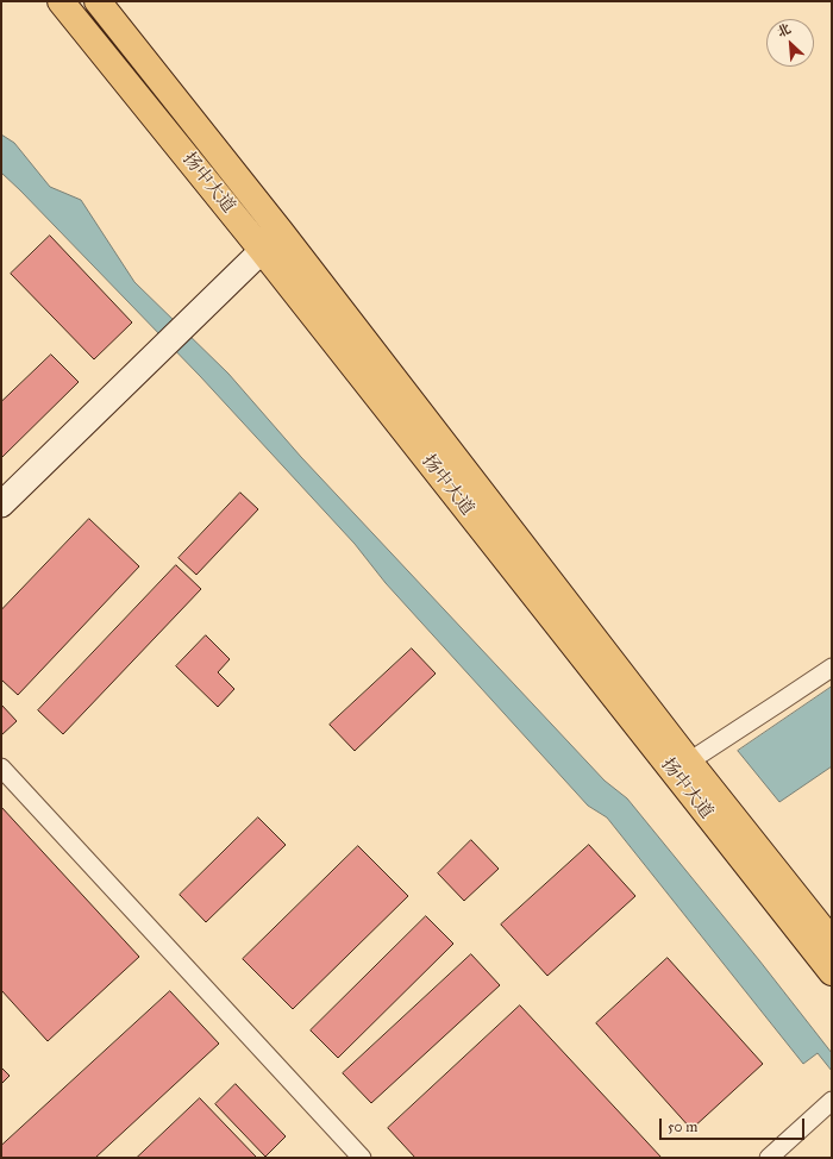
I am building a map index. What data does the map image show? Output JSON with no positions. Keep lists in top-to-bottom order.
{
  "streets": {
    "main road": ["扬中大道"]
  },
  "scale_bar": "50 m",
  "north": "top left"
}
